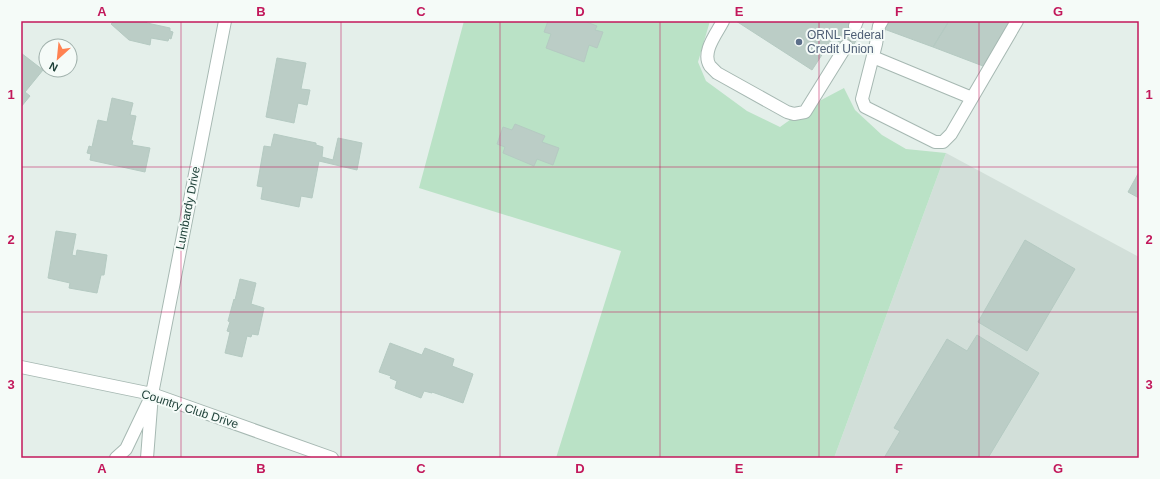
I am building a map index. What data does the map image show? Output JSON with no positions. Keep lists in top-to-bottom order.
{
  "streets": {
    "street": ["Lumbardy Drive", "Country Club Drive"]
  },
  "crossings": [
    ["Lumbardy Drive", "Country Club Drive"]
  ],
  "places": ["ORNL Federal Credit Union"],
  "north": "bottom left",
  "grid": {
    "columns": [
      "A",
      "B",
      "C",
      "D",
      "E",
      "F",
      "G"
    ],
    "rows": ["1", "2", "3"]
  }
}
